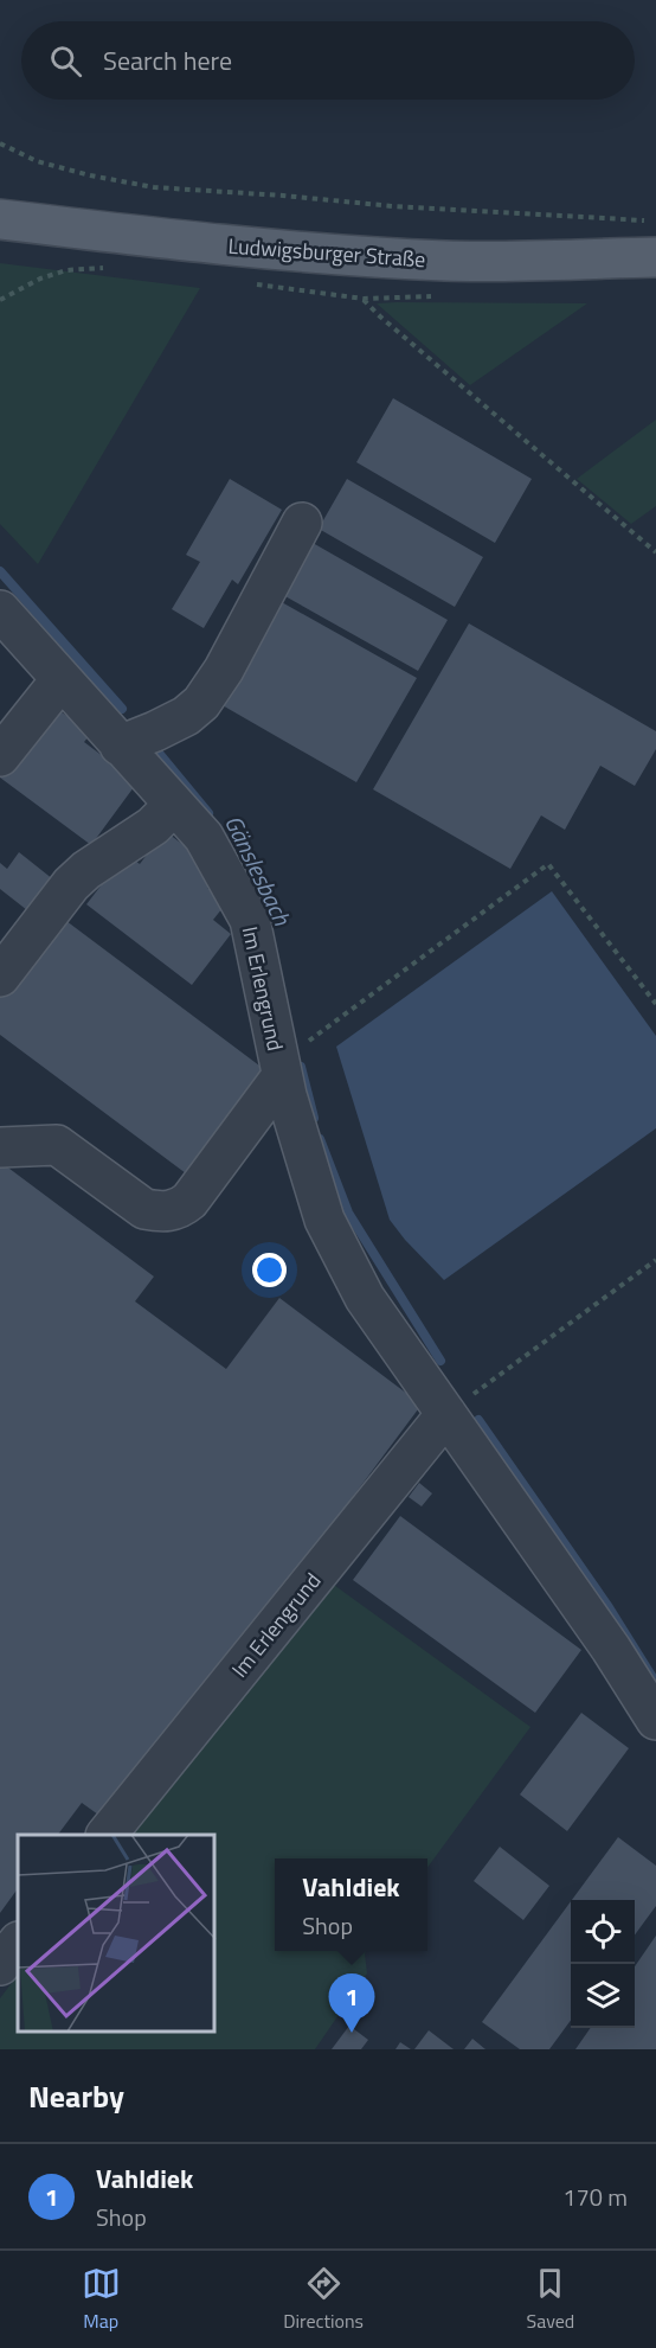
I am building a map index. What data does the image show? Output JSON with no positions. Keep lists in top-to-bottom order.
{
  "streets": {
    "main road": ["Ludwigsburger Straße"],
    "lane": ["Im Erlengrund"]
  },
  "water": ["Gänslesbach"],
  "page": {
    "search": "Search here",
    "popup": ["Vahldiek", "Shop"],
    "pins": "1",
    "heading": "Nearby",
    "list": [
      {
        "mark": "1",
        "name": "Vahldiek",
        "note": "Shop",
        "value": "170 m"
      }
    ],
    "nav": ["Map", "Directions", "Saved"]
  }
}
